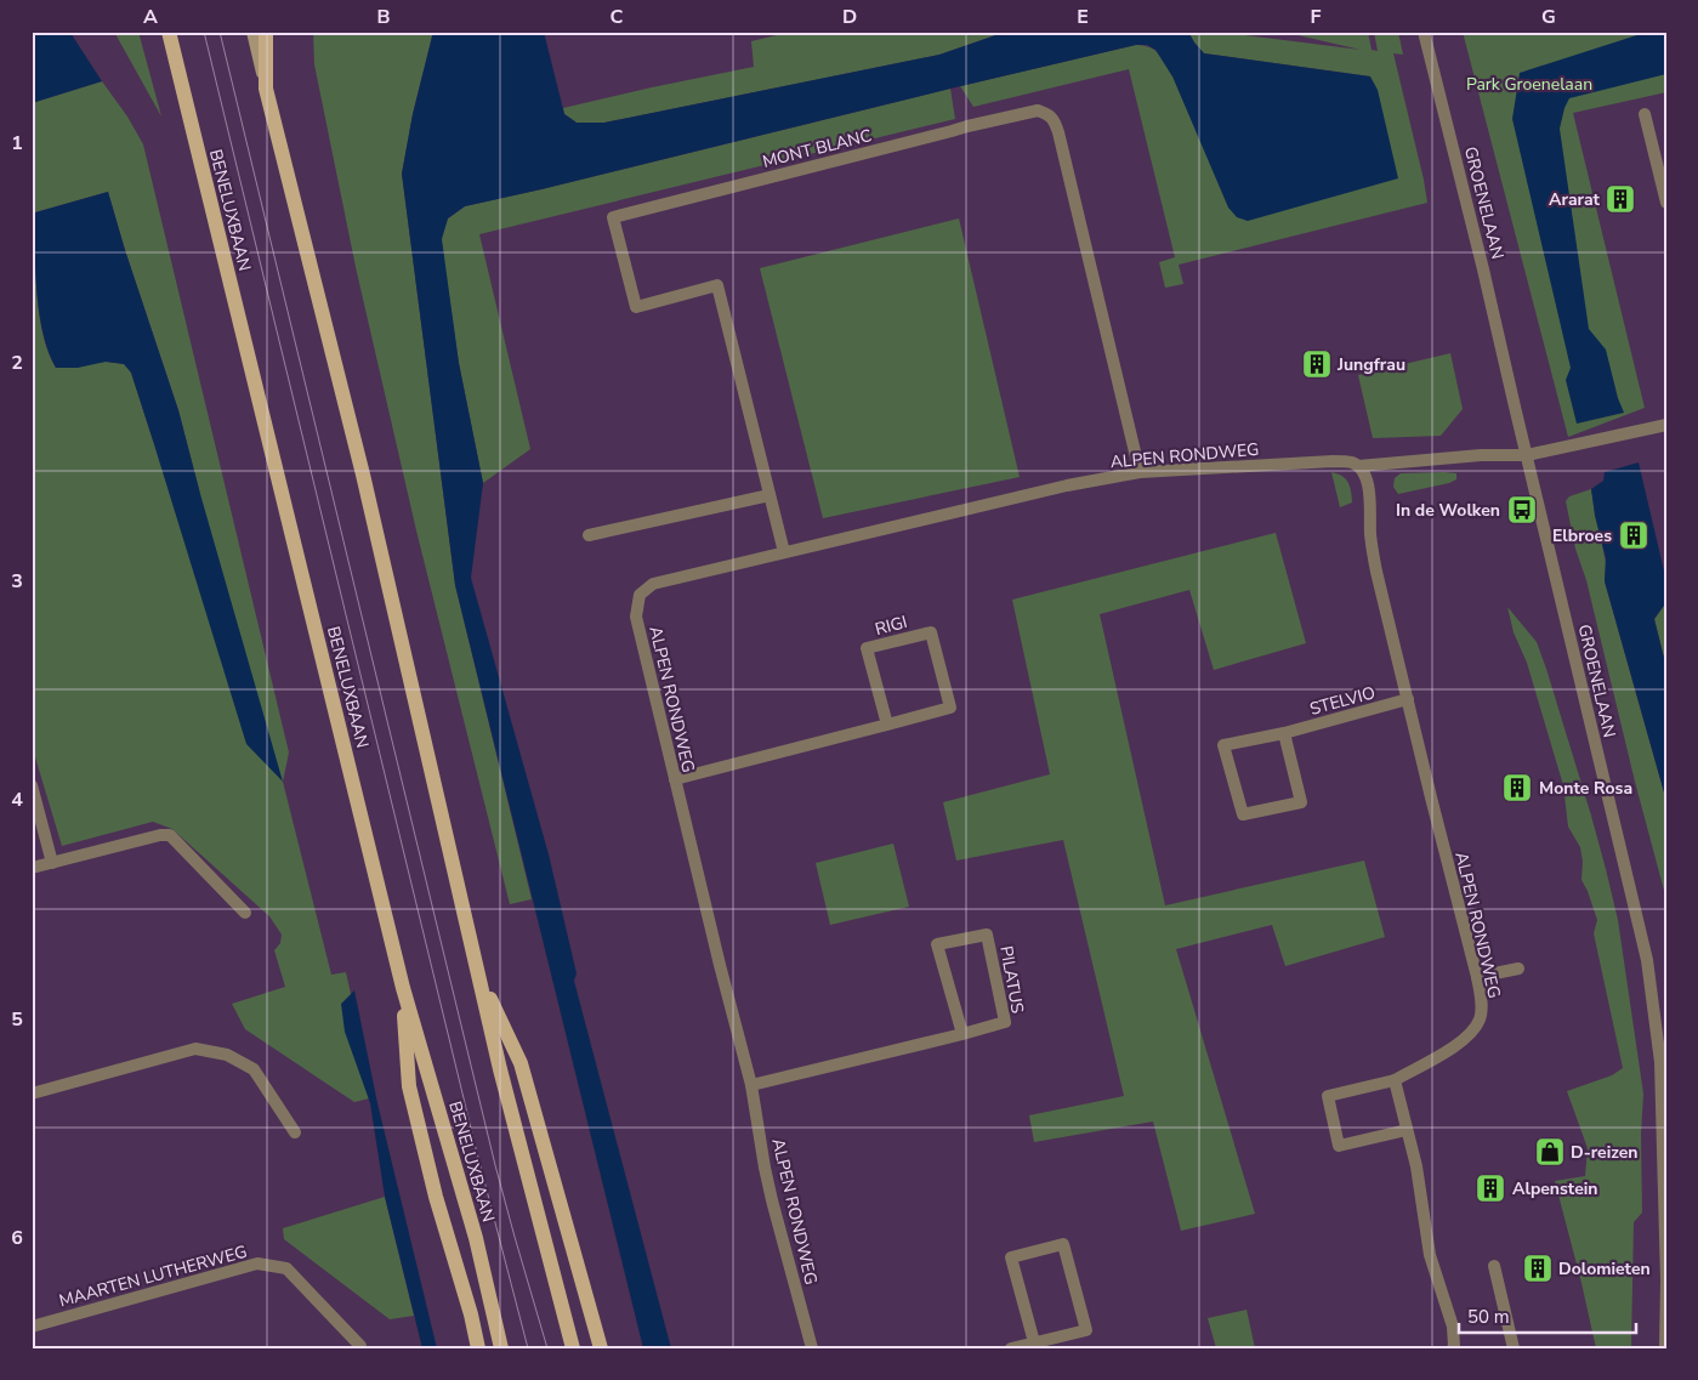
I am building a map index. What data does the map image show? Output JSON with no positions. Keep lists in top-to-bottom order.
{
  "streets": {
    "main road": ["BENELUXBAAN"],
    "street": [
      "MONT BLANC",
      "GROENELAAN",
      "ALPEN RONDWEG",
      "RIGI",
      "STELVIO",
      "PILATUS",
      "MAARTEN LUTHERWEG"
    ]
  },
  "crossings": [
    ["MONT BLANC", "ALPEN RONDWEG"],
    ["GROENELAAN", "ALPEN RONDWEG"],
    ["ALPEN RONDWEG", "RIGI"],
    ["ALPEN RONDWEG", "STELVIO"],
    ["ALPEN RONDWEG", "PILATUS"]
  ],
  "parks": ["Park Groenelaan"],
  "places": {
    "building": [
      "Ararat",
      "Jungfrau",
      "Elbroes",
      "Monte Rosa",
      "Alpenstein",
      "Dolomieten"
    ],
    "bus stop": ["In de Wolken"],
    "shop": ["D-reizen"]
  },
  "scale_bar": "50 m",
  "grid": {
    "columns": [
      "A",
      "B",
      "C",
      "D",
      "E",
      "F",
      "G"
    ],
    "rows": [
      "1",
      "2",
      "3",
      "4",
      "5",
      "6"
    ]
  }
}
